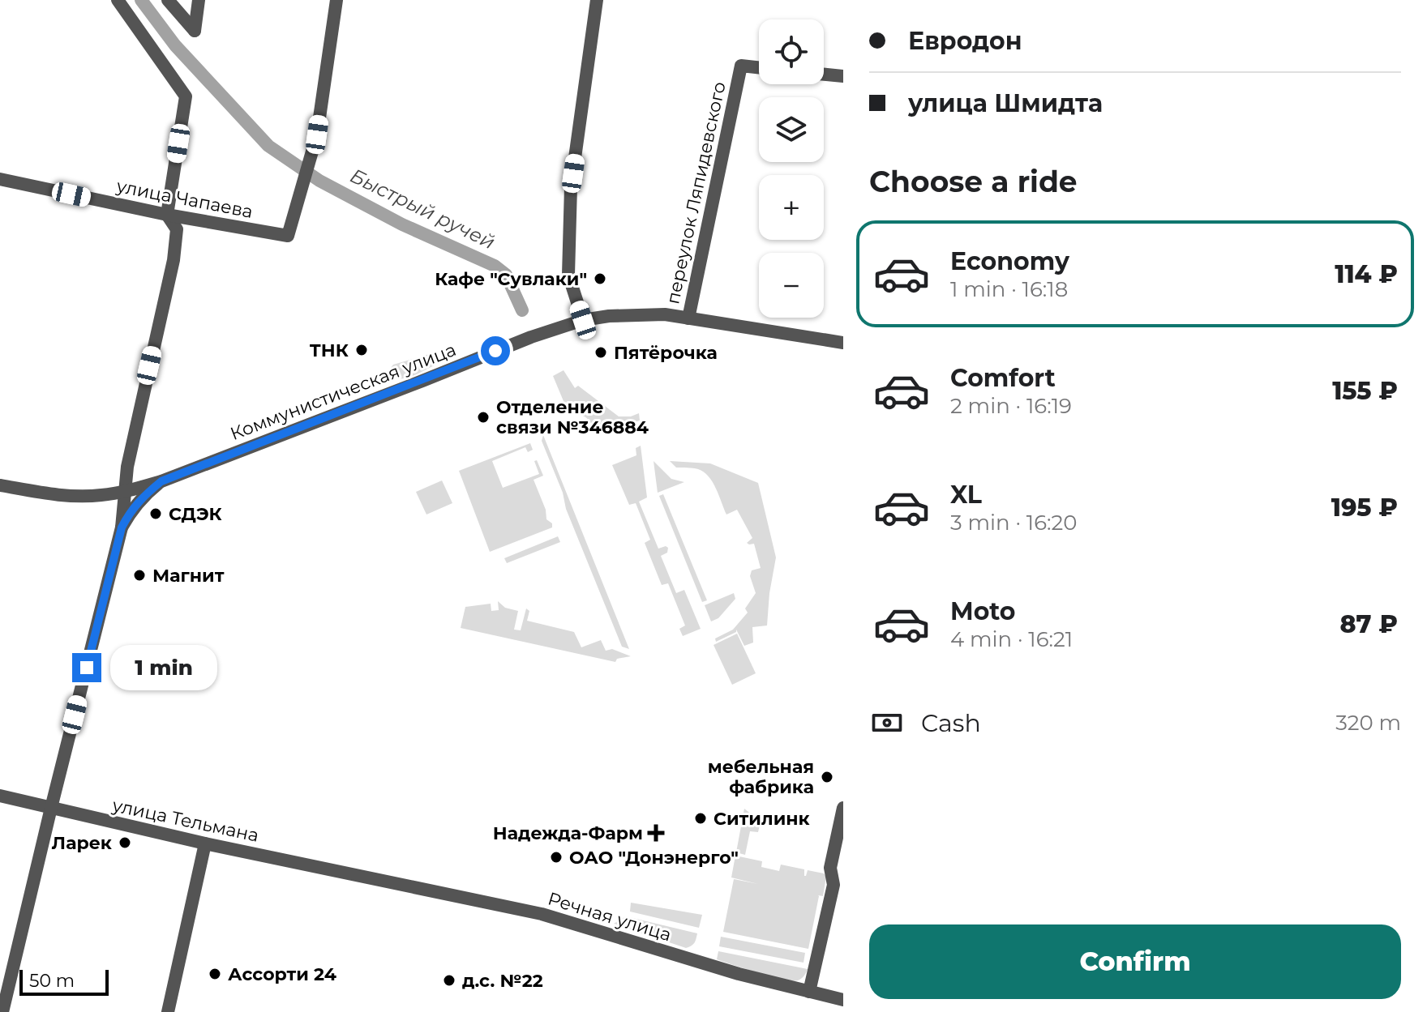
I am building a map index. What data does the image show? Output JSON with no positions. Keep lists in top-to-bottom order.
{
  "streets": {
    "street": [
      "переулок Ляпидевского",
      "улица Чапаева",
      "Коммунистическая улица",
      "улица Тельмана",
      "Речная улица"
    ]
  },
  "crossings": [
    ["переулок Ляпидевского", "Коммунистическая улица"],
    ["улица Тельмана", "Речная улица"]
  ],
  "water": ["Быстрый ручей"],
  "places": {
    "other": [
      "Кафе \"Сувлаки\"",
      "ТНК",
      "Пятёрочка",
      "Отделение связи №346884",
      "СДЭК",
      "Магнит",
      "мебельная фабрика",
      "Ситилинк",
      "Ларек",
      "ОАО \"Донэнерго\"",
      "Ассорти 24",
      "д.с. №22"
    ],
    "health": ["Надежда-Фарм"]
  },
  "scale_bar": "50 m",
  "page": {
    "banner": ["Евродон", "улица Шмидта"],
    "map_buttons": ["+", "−"],
    "heading": "Choose a ride",
    "list": [
      {
        "name": "Economy",
        "note": "1 min · 16:18",
        "value": "114 ₽"
      },
      {
        "name": "Comfort",
        "note": "2 min · 16:19",
        "value": "155 ₽"
      },
      {
        "name": "XL",
        "note": "3 min · 16:20",
        "value": "195 ₽"
      },
      {
        "name": "Moto",
        "note": "4 min · 16:21",
        "value": "87 ₽"
      }
    ],
    "bubble": "1 min",
    "pay": ["Cash", "320 m"],
    "buttons": "Confirm",
    "scale": "50 m"
  }
}
